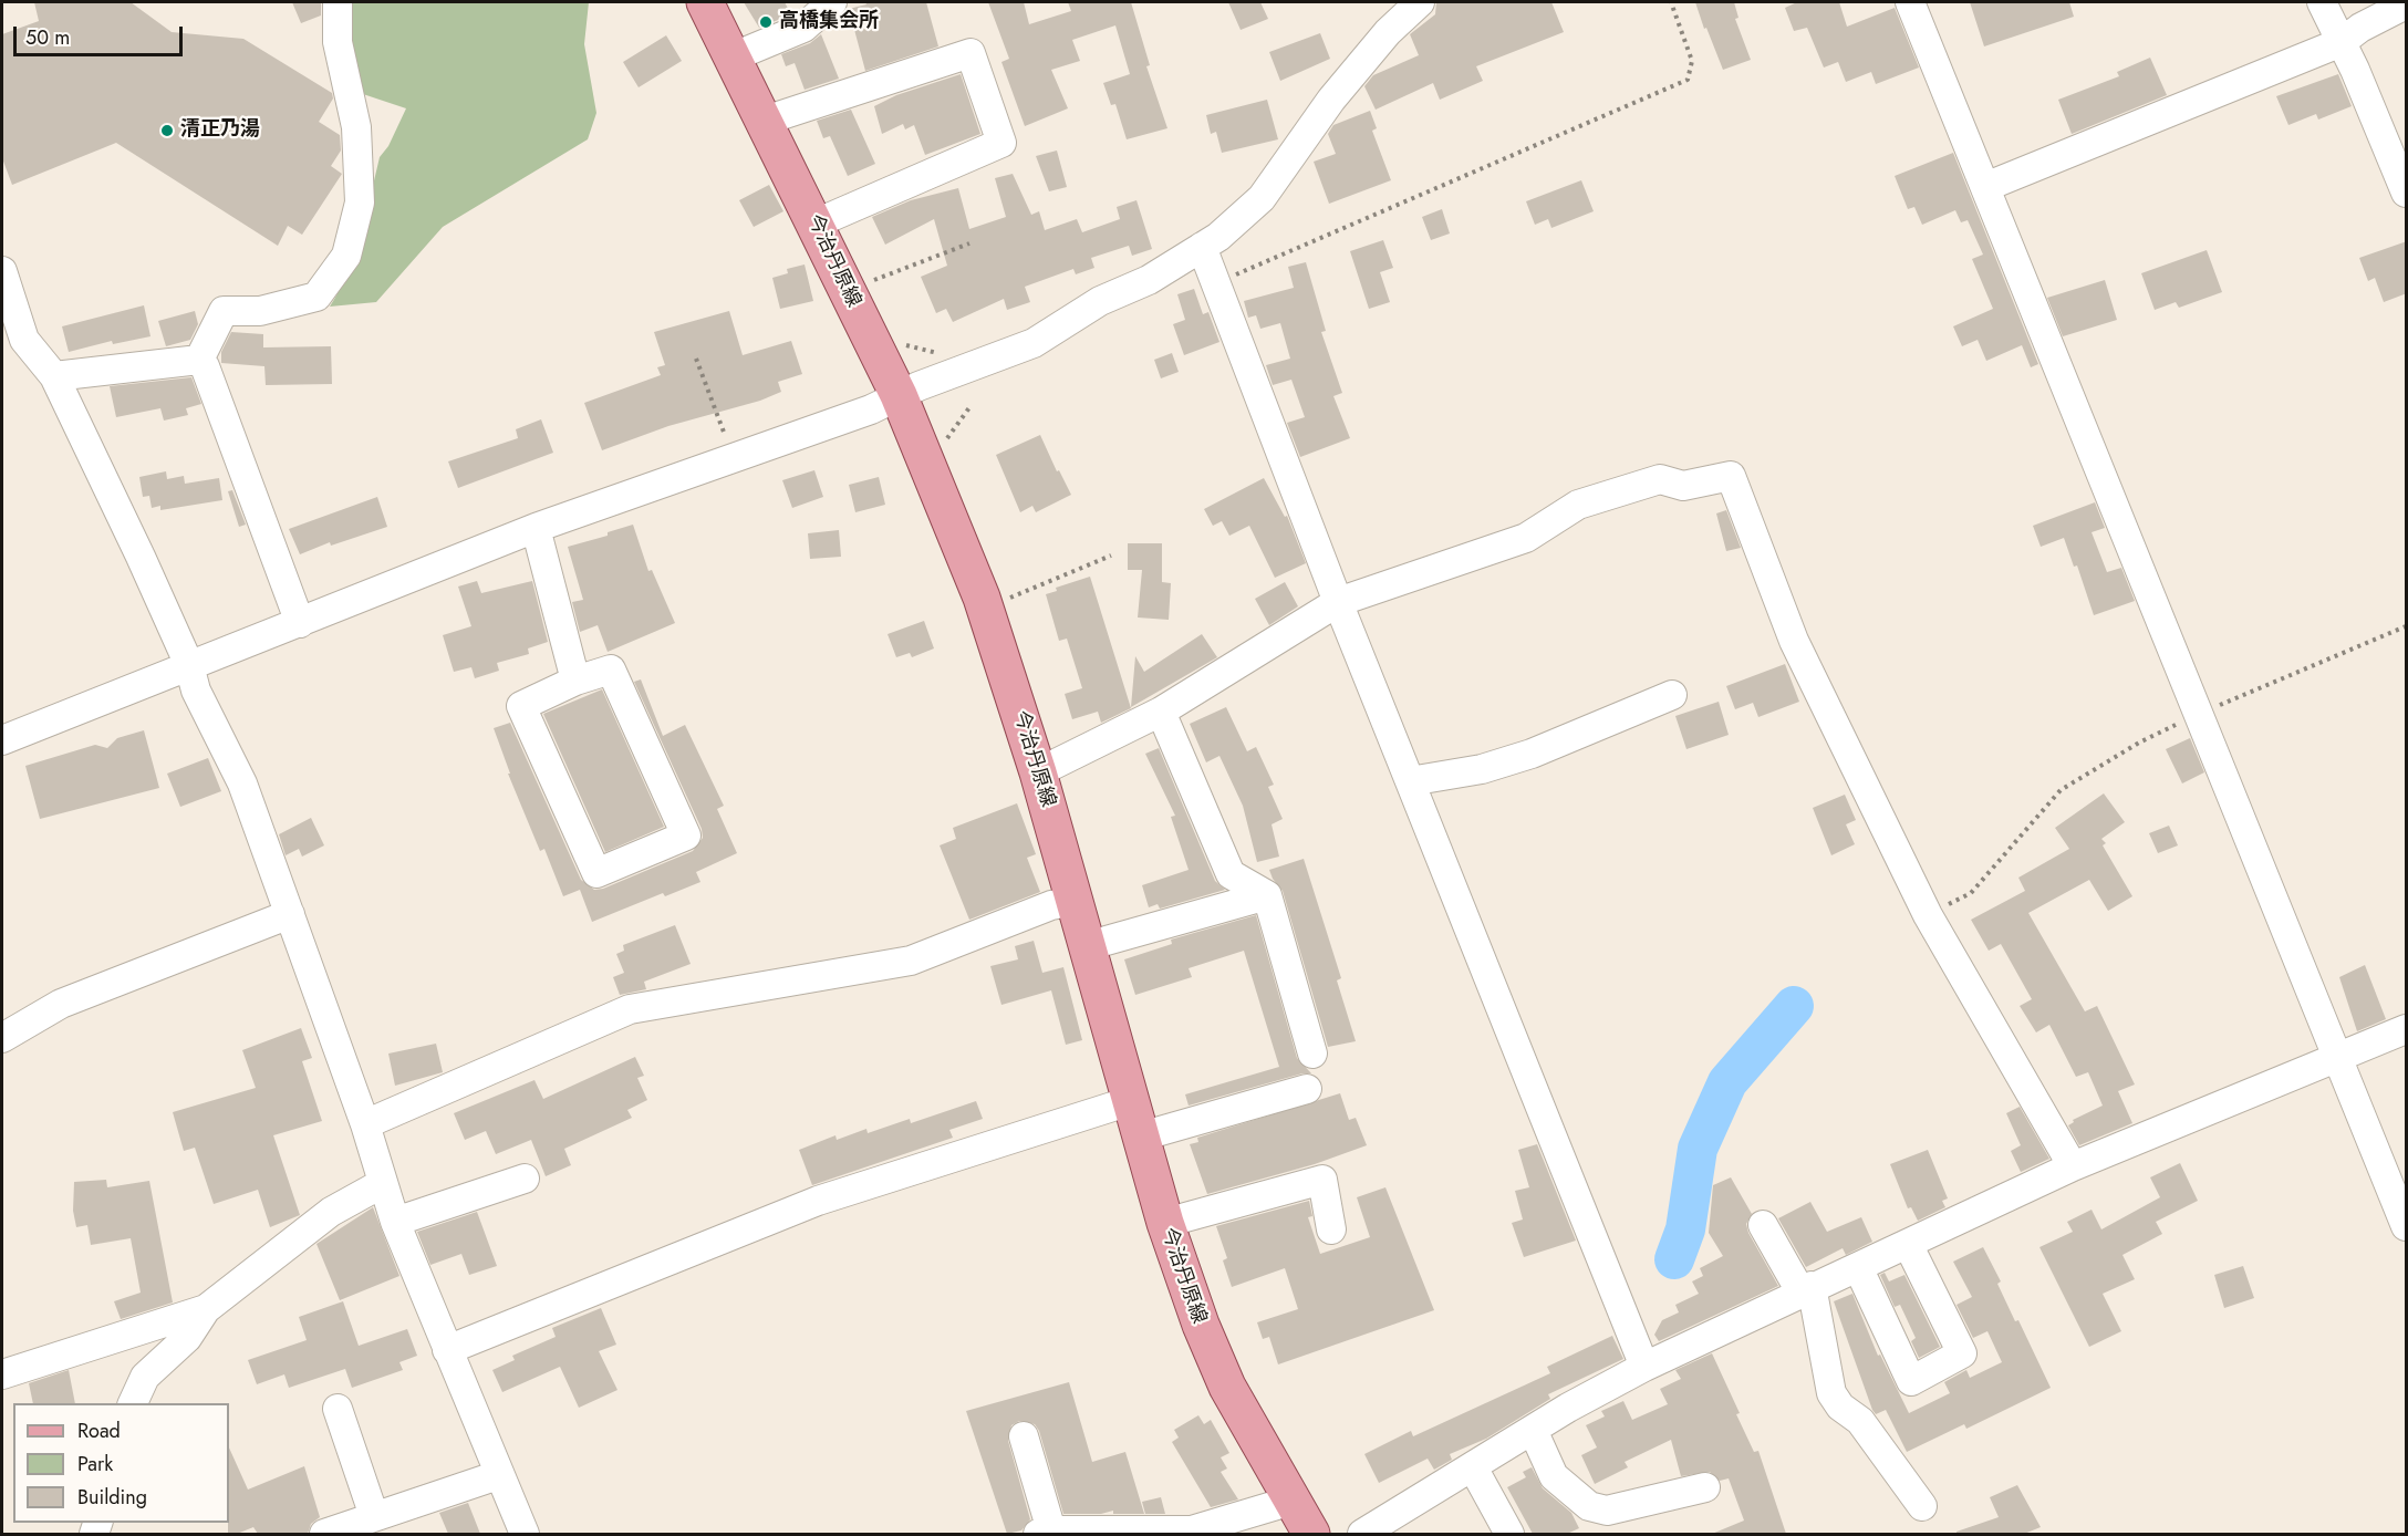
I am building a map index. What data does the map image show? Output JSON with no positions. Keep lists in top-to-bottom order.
{
  "streets": {
    "main road": ["今治丹原線"]
  },
  "places": ["高橋集会所", "清正乃湯"],
  "legend": ["Road", "Park", "Building"],
  "scale_bar": "50 m"
}
